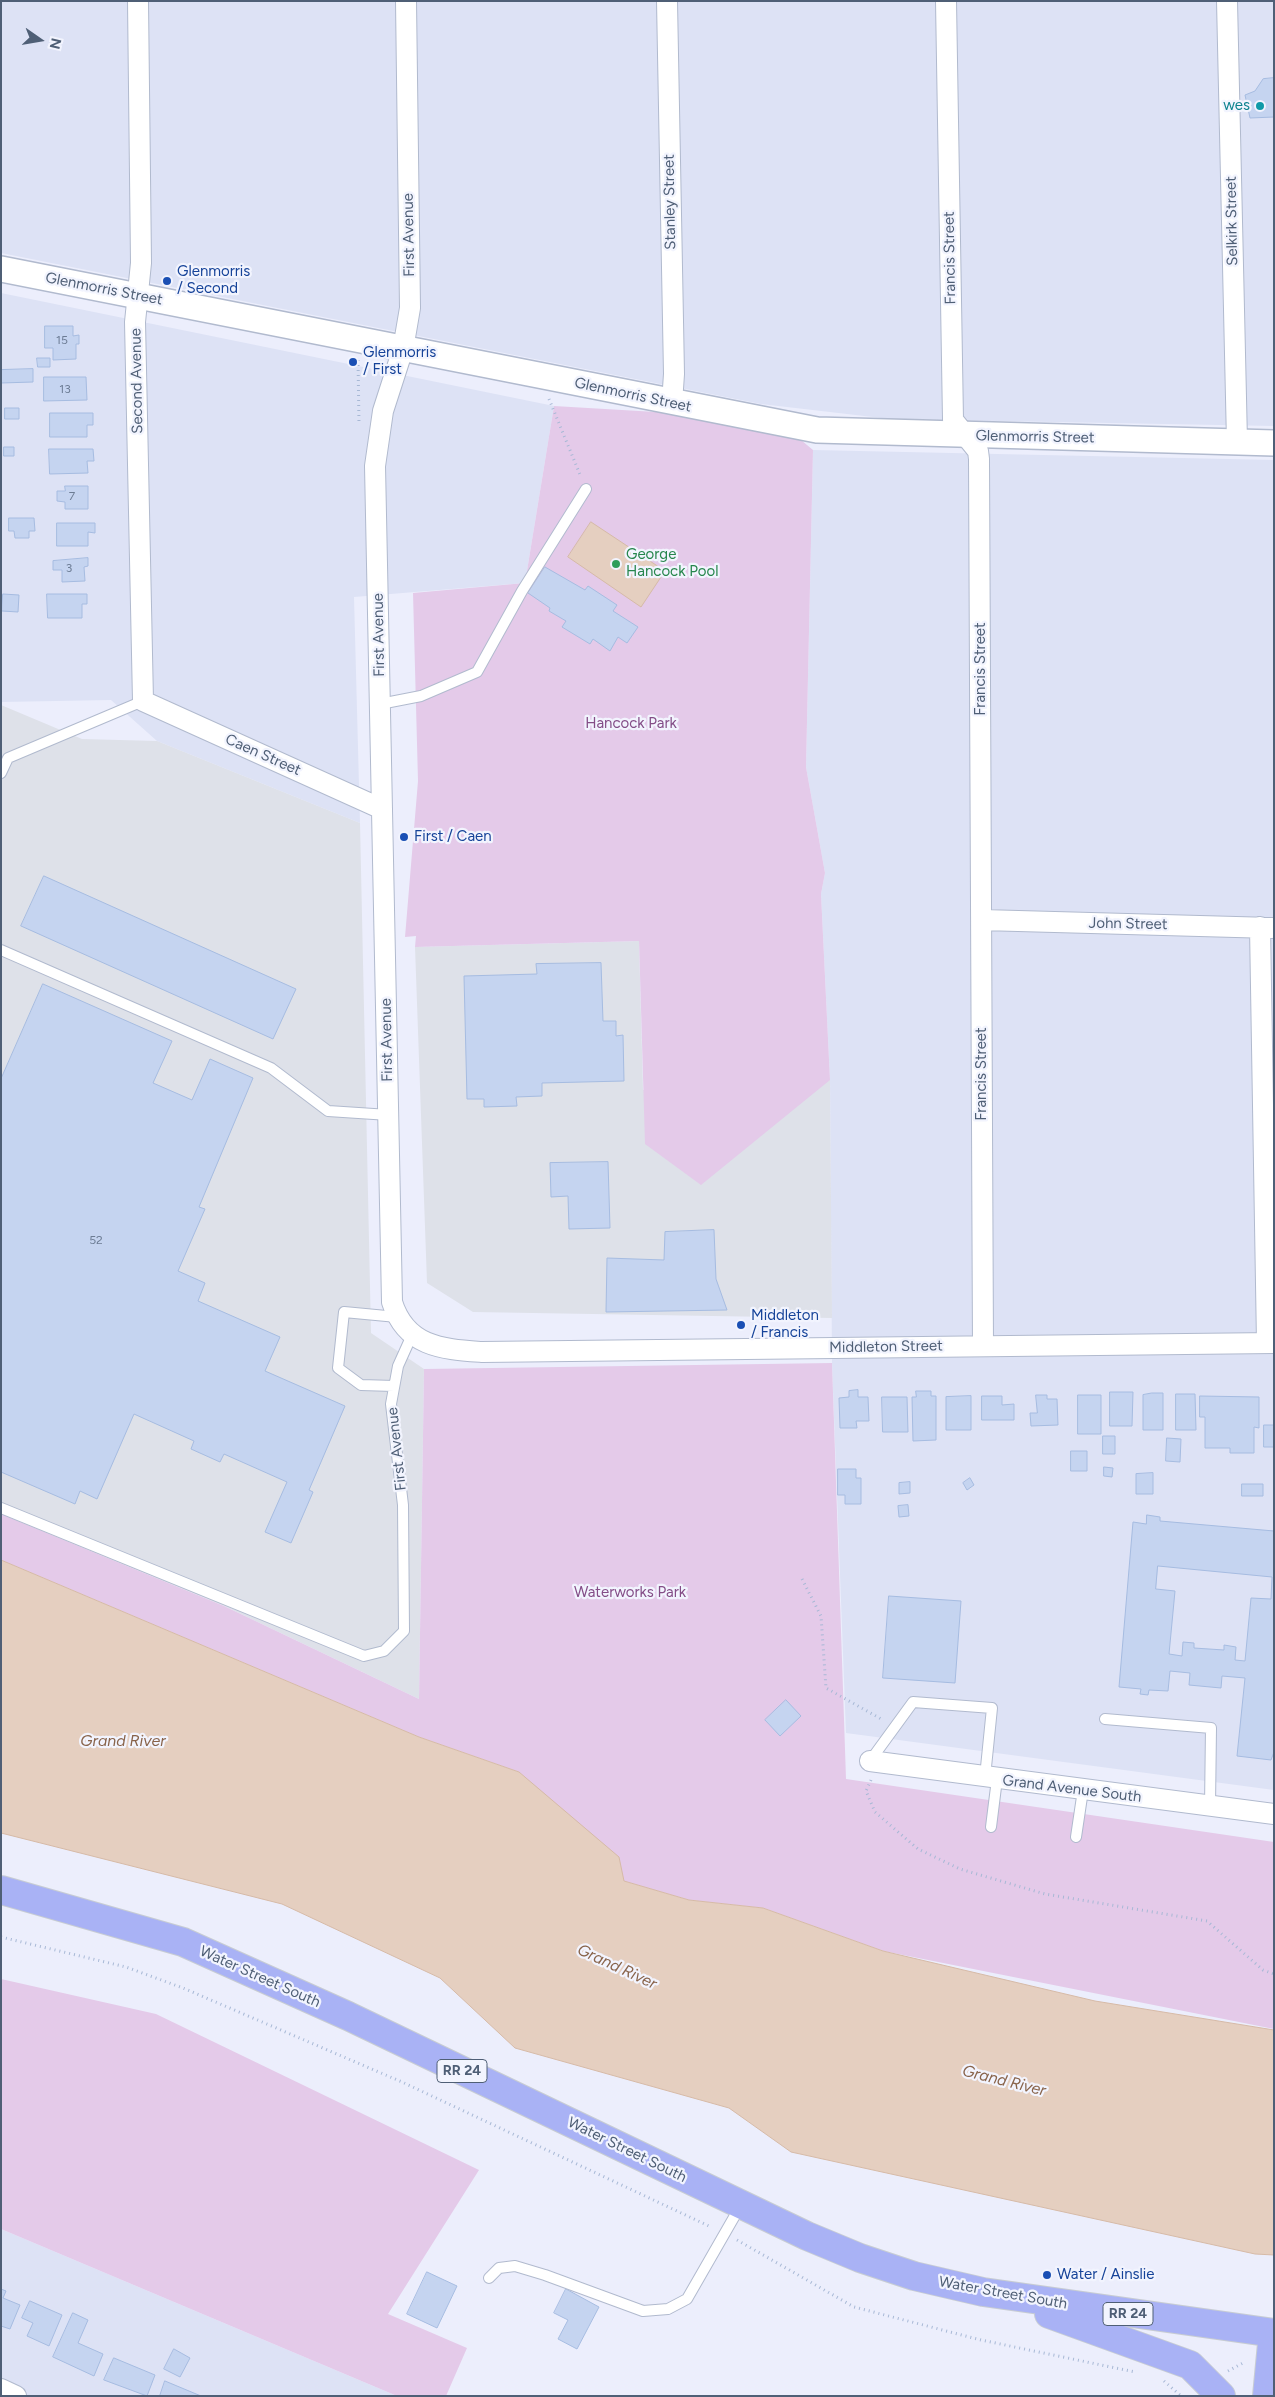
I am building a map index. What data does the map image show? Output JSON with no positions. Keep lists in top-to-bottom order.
{
  "streets": {
    "main road": ["Water Street South", "RR 24"],
    "street": [
      "Stanley Street",
      "Selkirk Street",
      "First Avenue",
      "Francis Street",
      "Glenmorris Street",
      "Second Avenue",
      "Caen Street",
      "John Street",
      "Middleton Street",
      "Grand Avenue South"
    ]
  },
  "crossings": [
    ["Stanley Street", "Glenmorris Street"],
    ["Selkirk Street", "Glenmorris Street"],
    ["First Avenue", "Glenmorris Street"],
    ["First Avenue", "Caen Street"],
    ["First Avenue", "Middleton Street"],
    ["Francis Street", "Glenmorris Street"],
    ["Francis Street", "John Street"],
    ["Francis Street", "Middleton Street"],
    ["Glenmorris Street", "Second Avenue"],
    ["Second Avenue", "Caen Street"],
    ["Water Street South", "RR 24"]
  ],
  "water": ["Grand River"],
  "parks": ["Hancock Park", "Waterworks Park"],
  "places": [
    "wes",
    "Glenmorris / Second",
    "Glenmorris / First",
    "George Hancock Pool",
    "First / Caen",
    "Middleton / Francis",
    "Water / Ainslie"
  ],
  "house_numbers": [
    "15",
    "13",
    "7",
    "3",
    "52"
  ],
  "north": "right"
}
